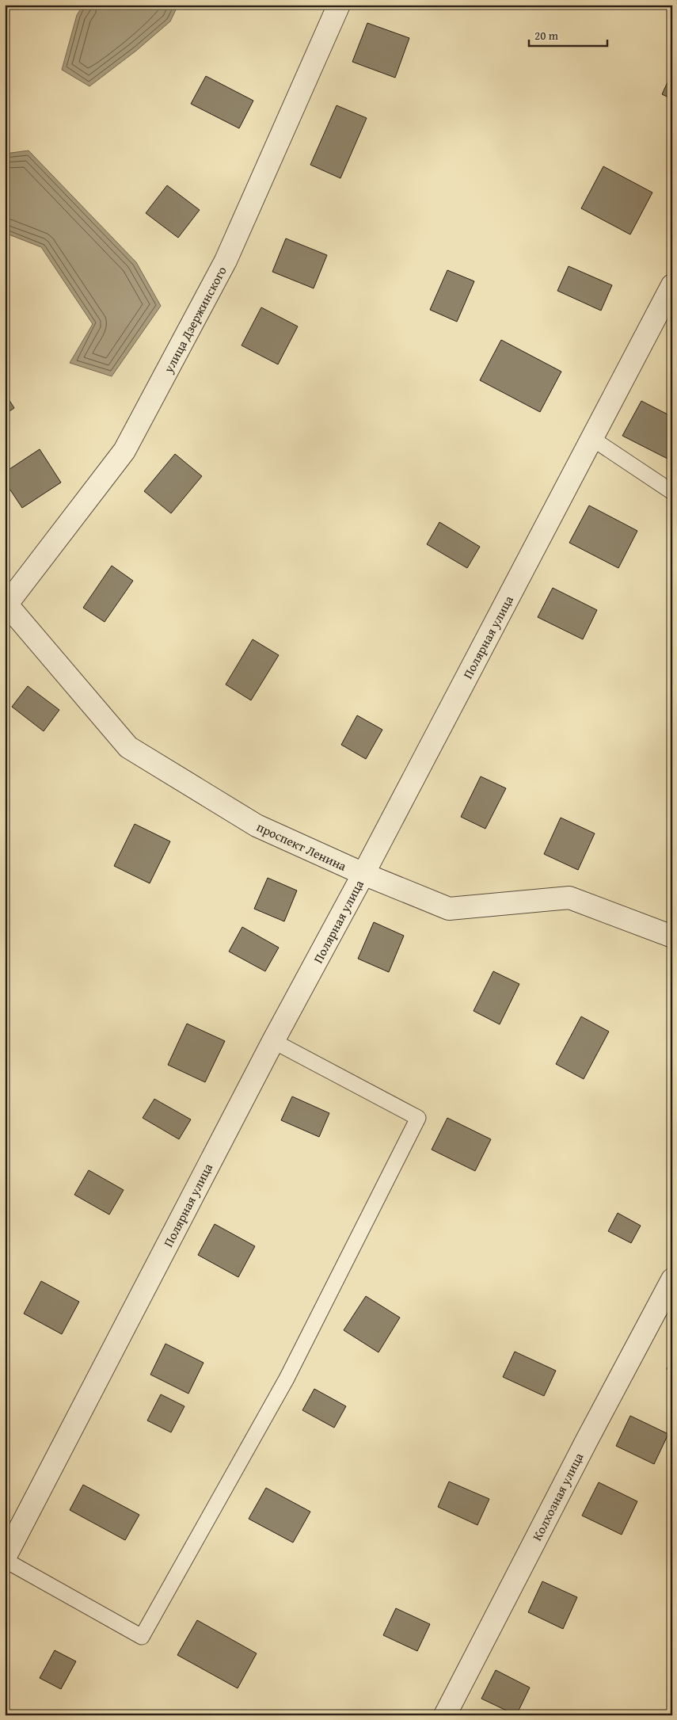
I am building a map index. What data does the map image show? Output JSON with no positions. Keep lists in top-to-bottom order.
{
  "streets": {
    "street": [
      "улица Дзержинского",
      "Полярная улица",
      "проспект Ленина",
      "Колхозная улица"
    ]
  },
  "crossings": [
    ["улица Дзержинского", "проспект Ленина"],
    ["Полярная улица", "проспект Ленина"]
  ],
  "scale_bar": "20 m"
}
